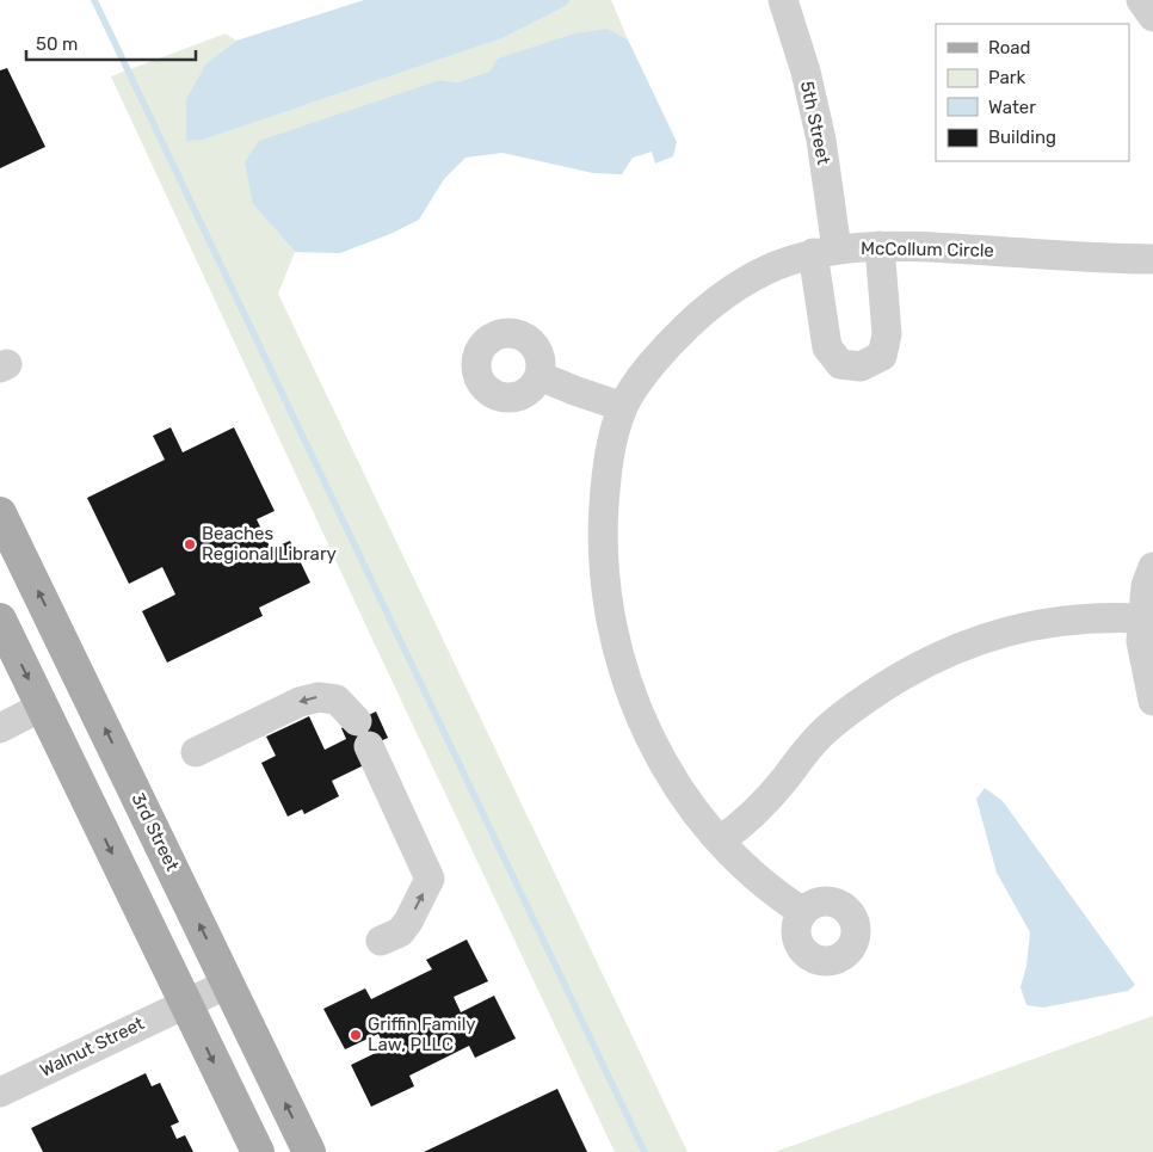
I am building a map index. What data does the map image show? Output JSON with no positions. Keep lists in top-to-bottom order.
{
  "streets": {
    "main road": ["3rd Street"],
    "street": ["5th Street", "McCollum Circle", "Walnut Street"]
  },
  "crossings": [
    ["5th Street", "McCollum Circle"],
    ["3rd Street", "Walnut Street"]
  ],
  "places": ["Beaches Regional Library", "Griffin Family Law, PLLC"],
  "legend": [
    "Road",
    "Park",
    "Water",
    "Building"
  ],
  "scale_bar": "50 m"
}
